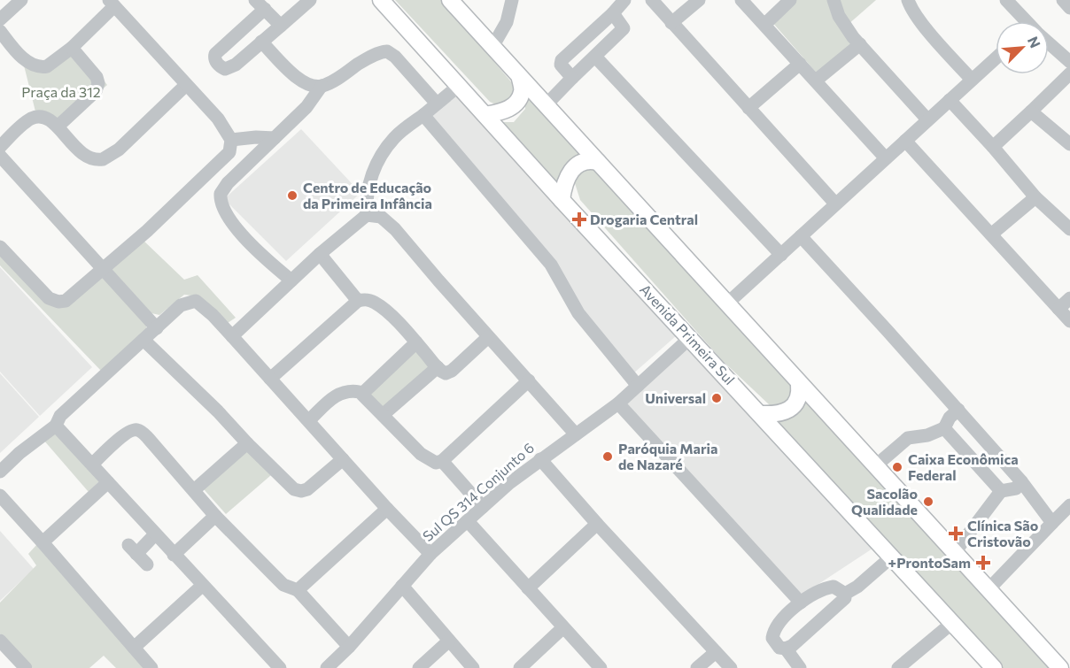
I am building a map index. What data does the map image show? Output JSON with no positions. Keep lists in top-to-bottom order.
{
  "streets": {
    "main road": ["Avenida Primeira Sul"],
    "street": ["Sul QS 314 Conjunto 6"]
  },
  "crossings": [
    ["Avenida Primeira Sul", "Sul QS 314 Conjunto 6"]
  ],
  "parks": ["Praça da 312"],
  "places": {
    "other": [
      "Centro de Educação da Primeira Infância",
      "Universal",
      "Paróquia Maria de Nazaré",
      "Caixa Econômica Federal",
      "Sacolão Qualidade"
    ],
    "health": ["Drogaria Central", "Clínica São Cristovão", "+ProntoSam"]
  },
  "north": "top right"
}
